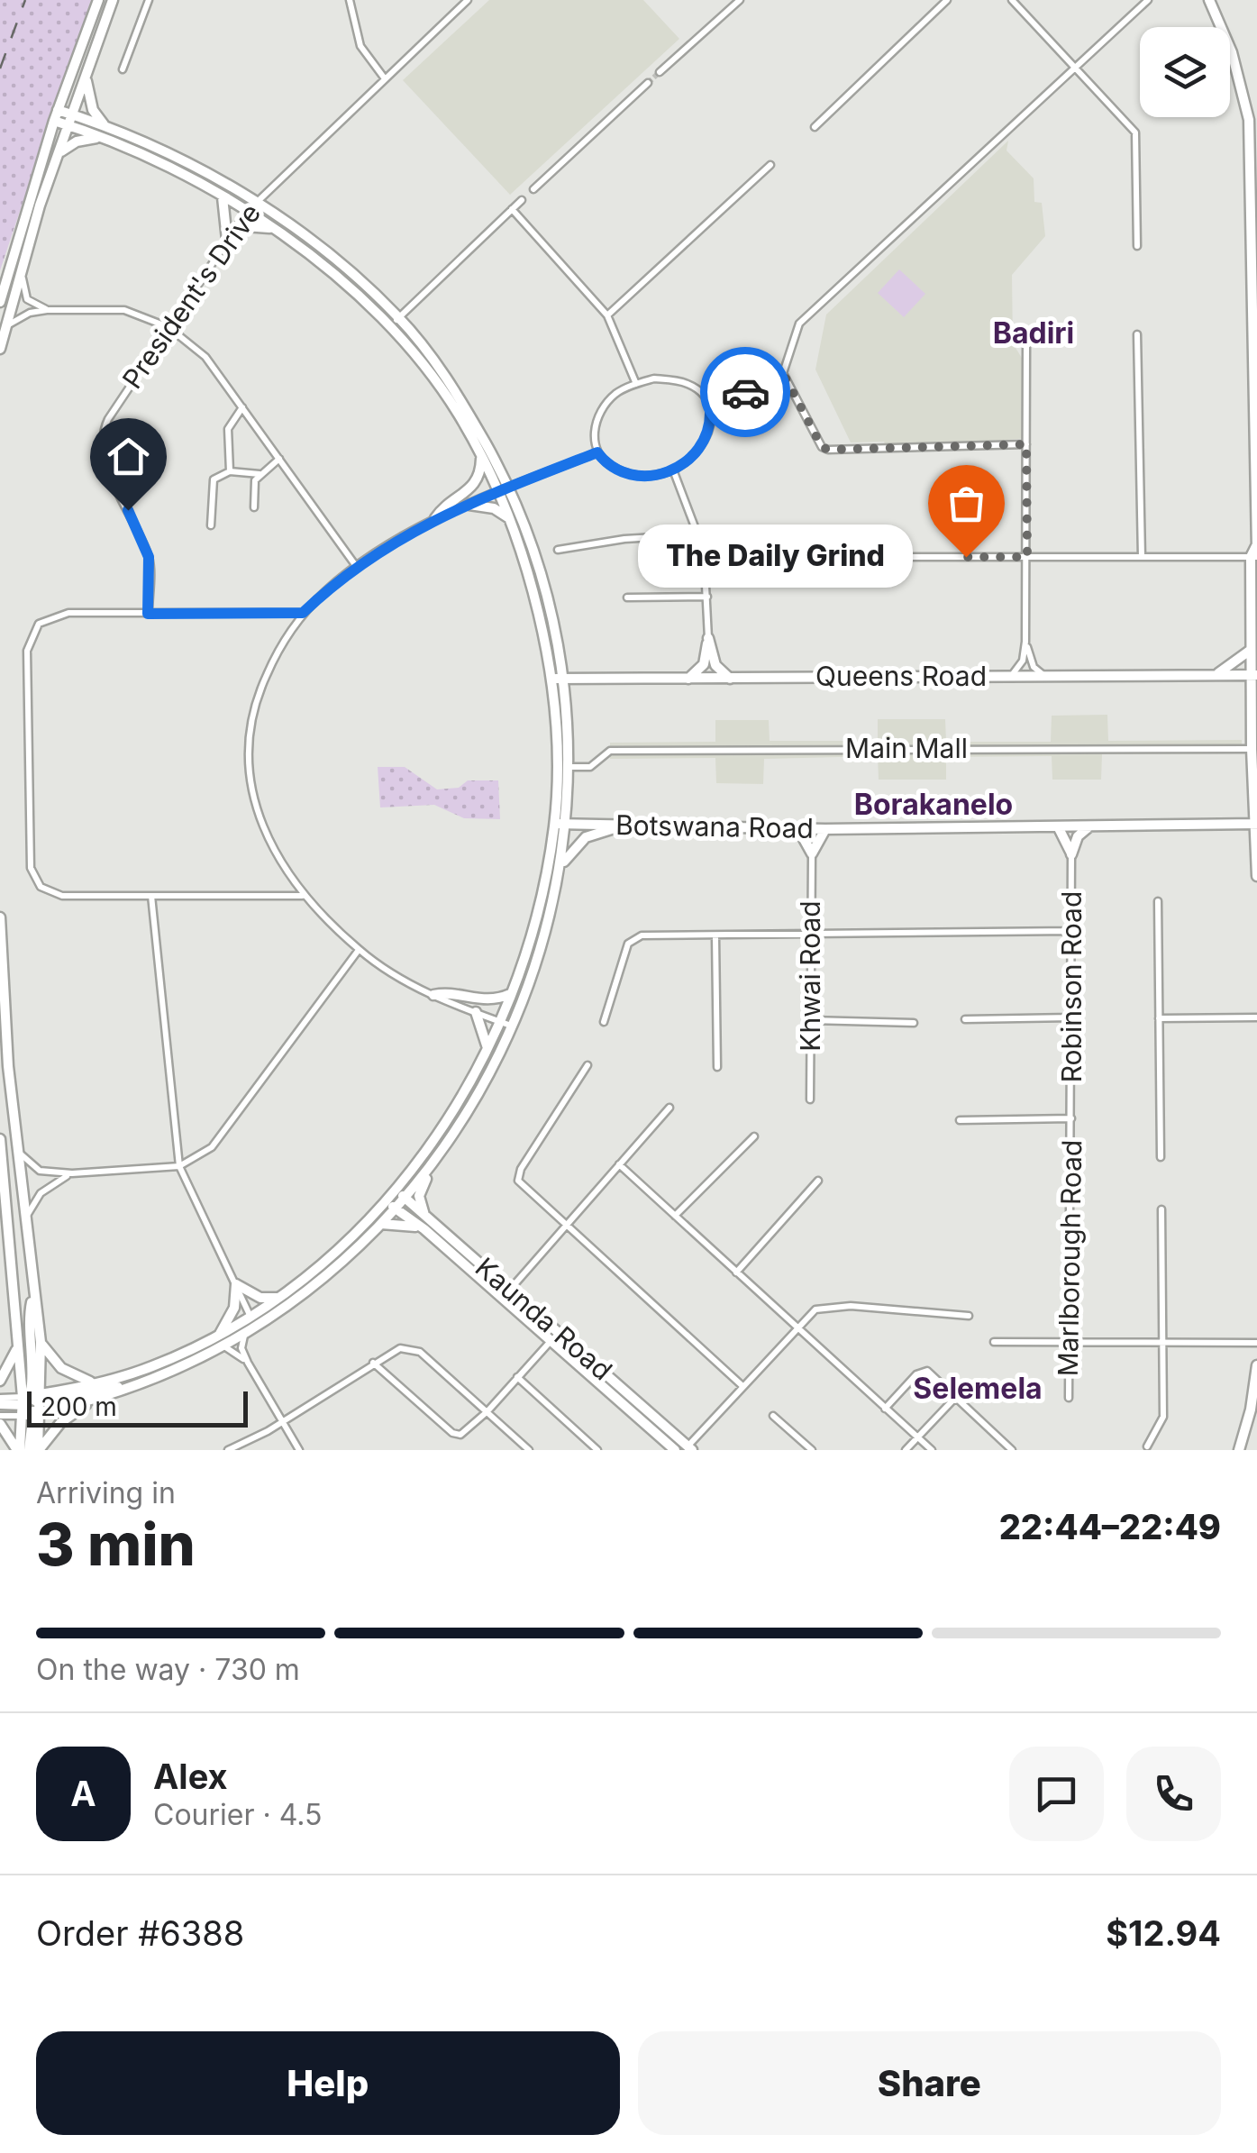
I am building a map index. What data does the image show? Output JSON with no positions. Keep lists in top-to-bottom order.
{
  "streets": {
    "main road": ["Queens Road", "Botswana Road", "Kaunda Road"],
    "street": [
      "President's Drive",
      "Main Mall",
      "Khwai Road",
      "Robinson Road",
      "Marlborough Road"
    ]
  },
  "crossings": [
    ["Robinson Road", "Marlborough Road"]
  ],
  "districts": ["Badiri", "Borakanelo", "Selemela"],
  "places": ["The Daily Grind"],
  "scale_bar": "200 m",
  "page": {
    "bubble": "The Daily Grind",
    "scale": "200 m",
    "heading": ["3 min", "Arriving in", "22:44–22:49"],
    "panel": [
      "Alex",
      "Courier · 4.5",
      "Order #6388",
      "$12.94"
    ],
    "bar": "On the way · 730 m",
    "round": "A",
    "buttons": ["Help", "Share"]
  }
}
